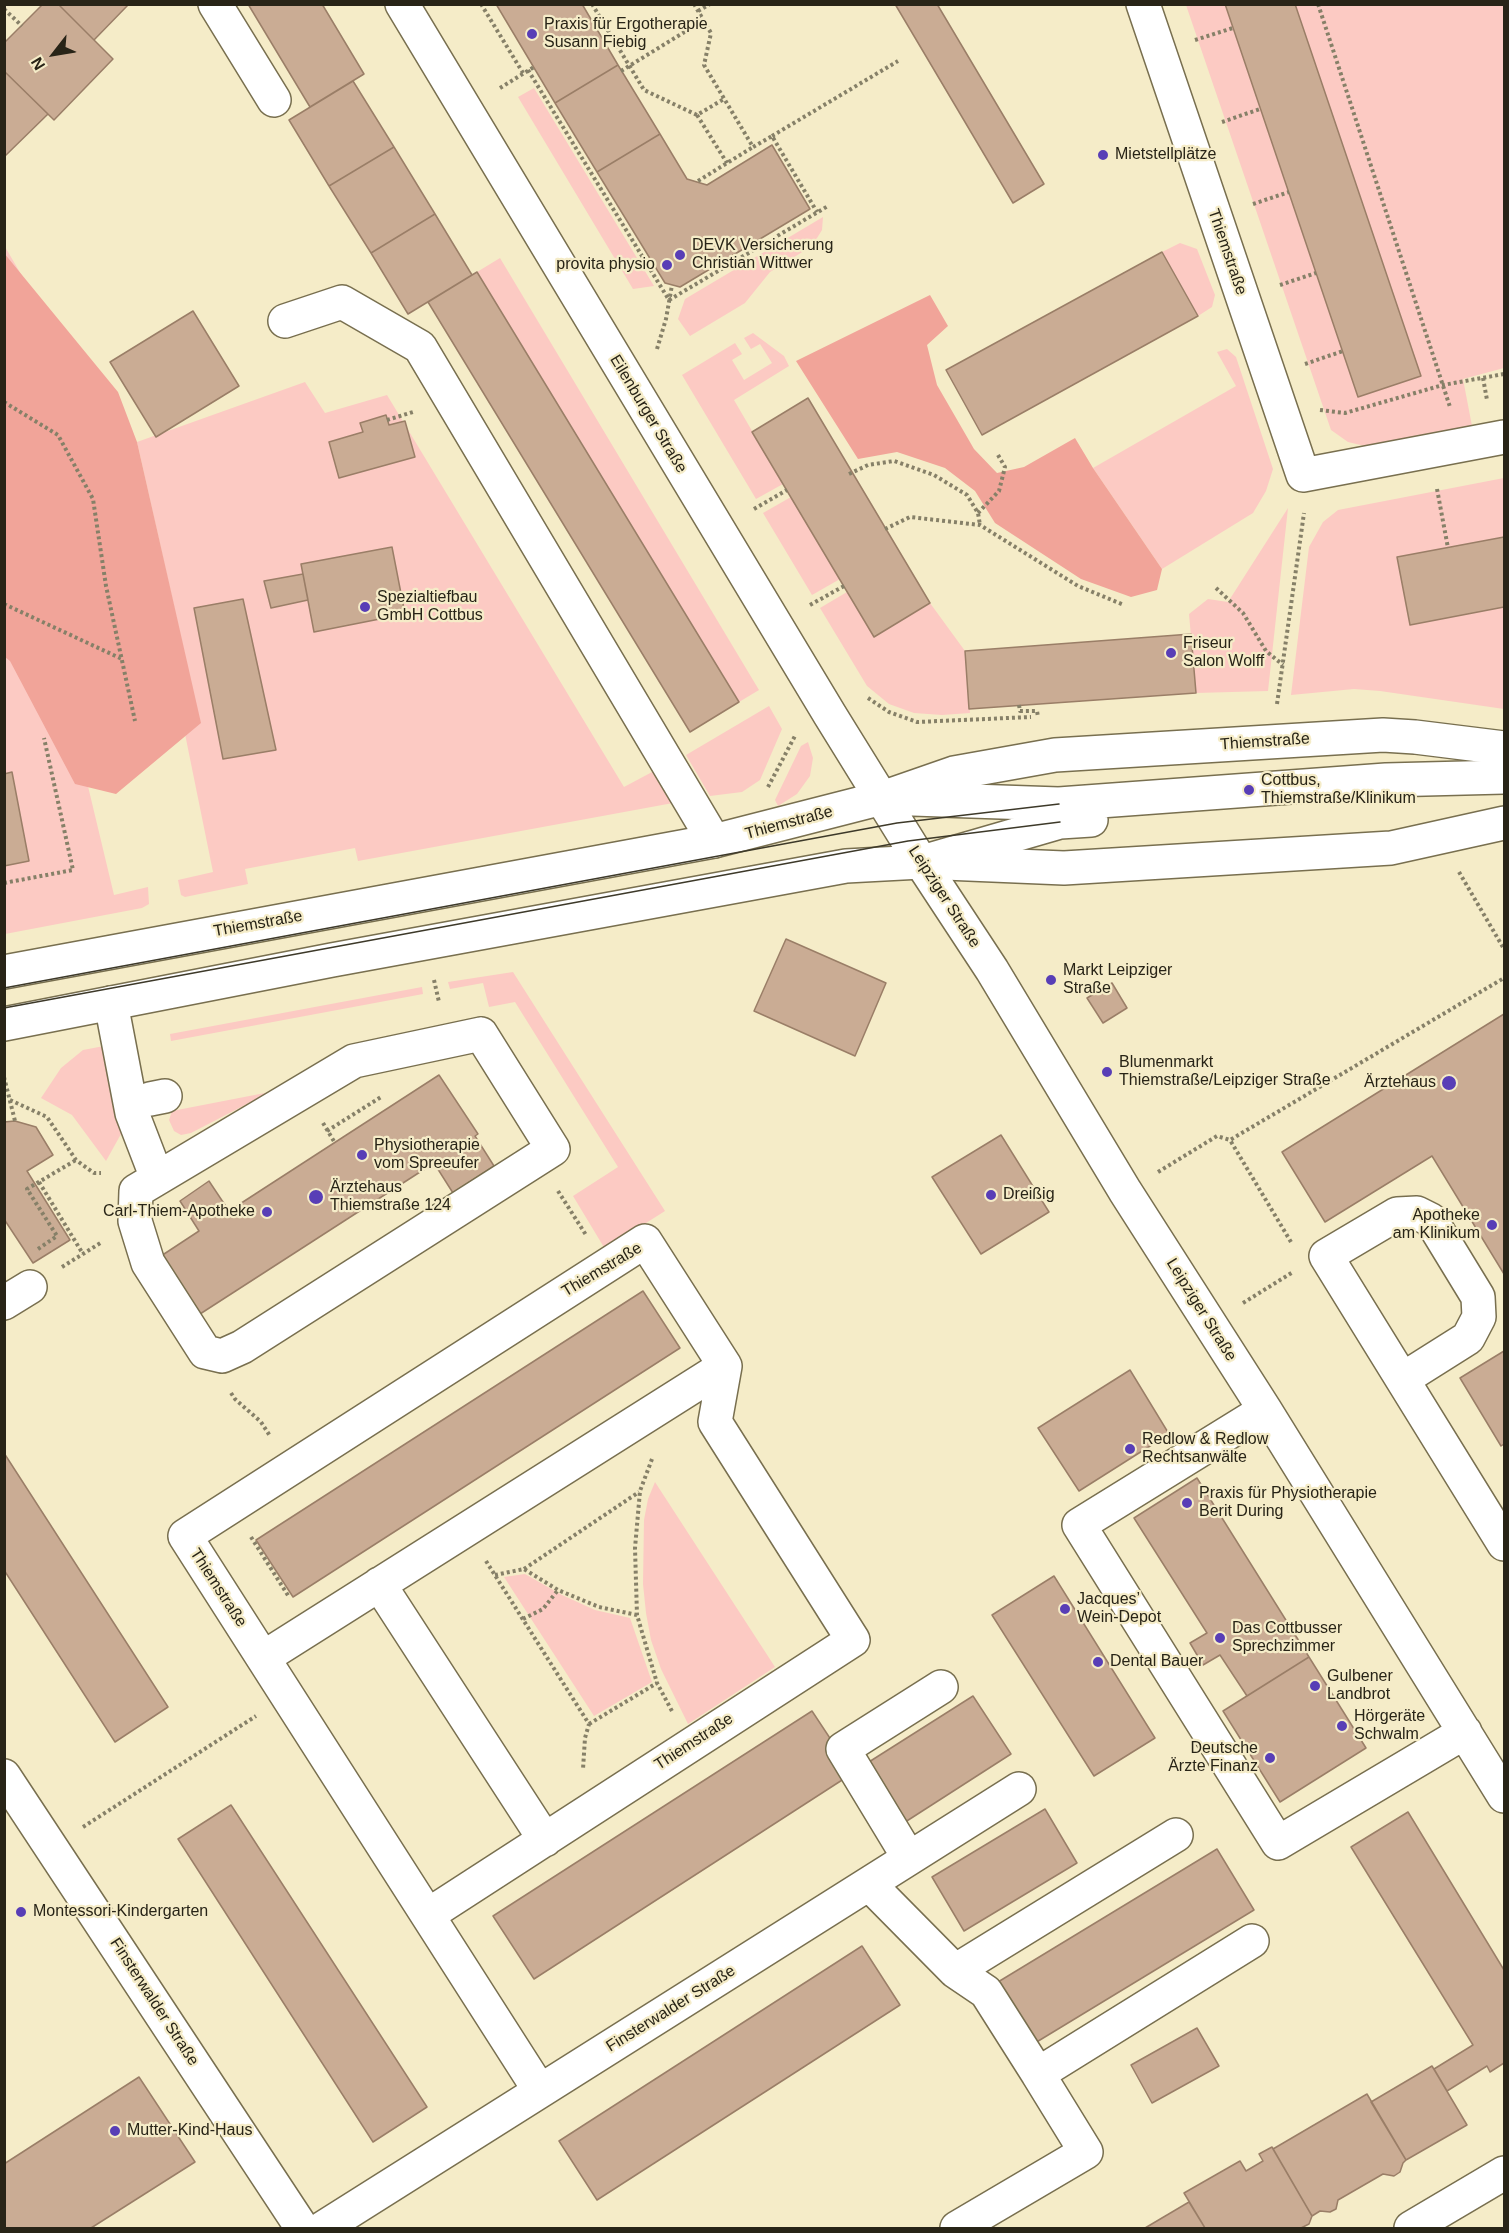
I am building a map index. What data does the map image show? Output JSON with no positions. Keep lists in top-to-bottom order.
{
  "streets": {
    "street": [
      "Thiemstraße",
      "Eilenburger Straße",
      "Leipziger Straße",
      "Finsterwalder Straße"
    ]
  },
  "crossings": [
    ["Thiemstraße", "Eilenburger Straße"],
    ["Thiemstraße", "Leipziger Straße"],
    ["Thiemstraße", "Finsterwalder Straße"],
    ["Eilenburger Straße", "Leipziger Straße"]
  ],
  "places": [
    "Praxis für Ergotherapie Susann Fiebig",
    "Mietstellplätze",
    "DEVK Versicherung Christian Wittwer",
    "provita physio",
    "Spezialtiefbau GmbH Cottbus",
    "Friseur Salon Wolff",
    "Cottbus, Thiemstraße/Klinikum",
    "Markt Leipziger Straße",
    "Blumenmarkt Thiemstraße/Leipziger Straße",
    "Ärztehaus",
    "Physiotherapie vom Spreeufer",
    "Dreißig",
    "Ärztehaus Thiemstraße 124",
    "Carl-Thiem-Apotheke",
    "Apotheke am Klinikum",
    "Redlow & Redlow Rechtsanwälte",
    "Praxis für Physiotherapie Berit During",
    "Jacques’ Wein-Depot",
    "Das Cottbusser Sprechzimmer",
    "Dental Bauer",
    "Gulbener Landbrot",
    "Hörgeräte Schwalm",
    "Deutsche Ärzte Finanz",
    "Montessori-Kindergarten",
    "Mutter-Kind-Haus"
  ],
  "north": "bottom left"
}
